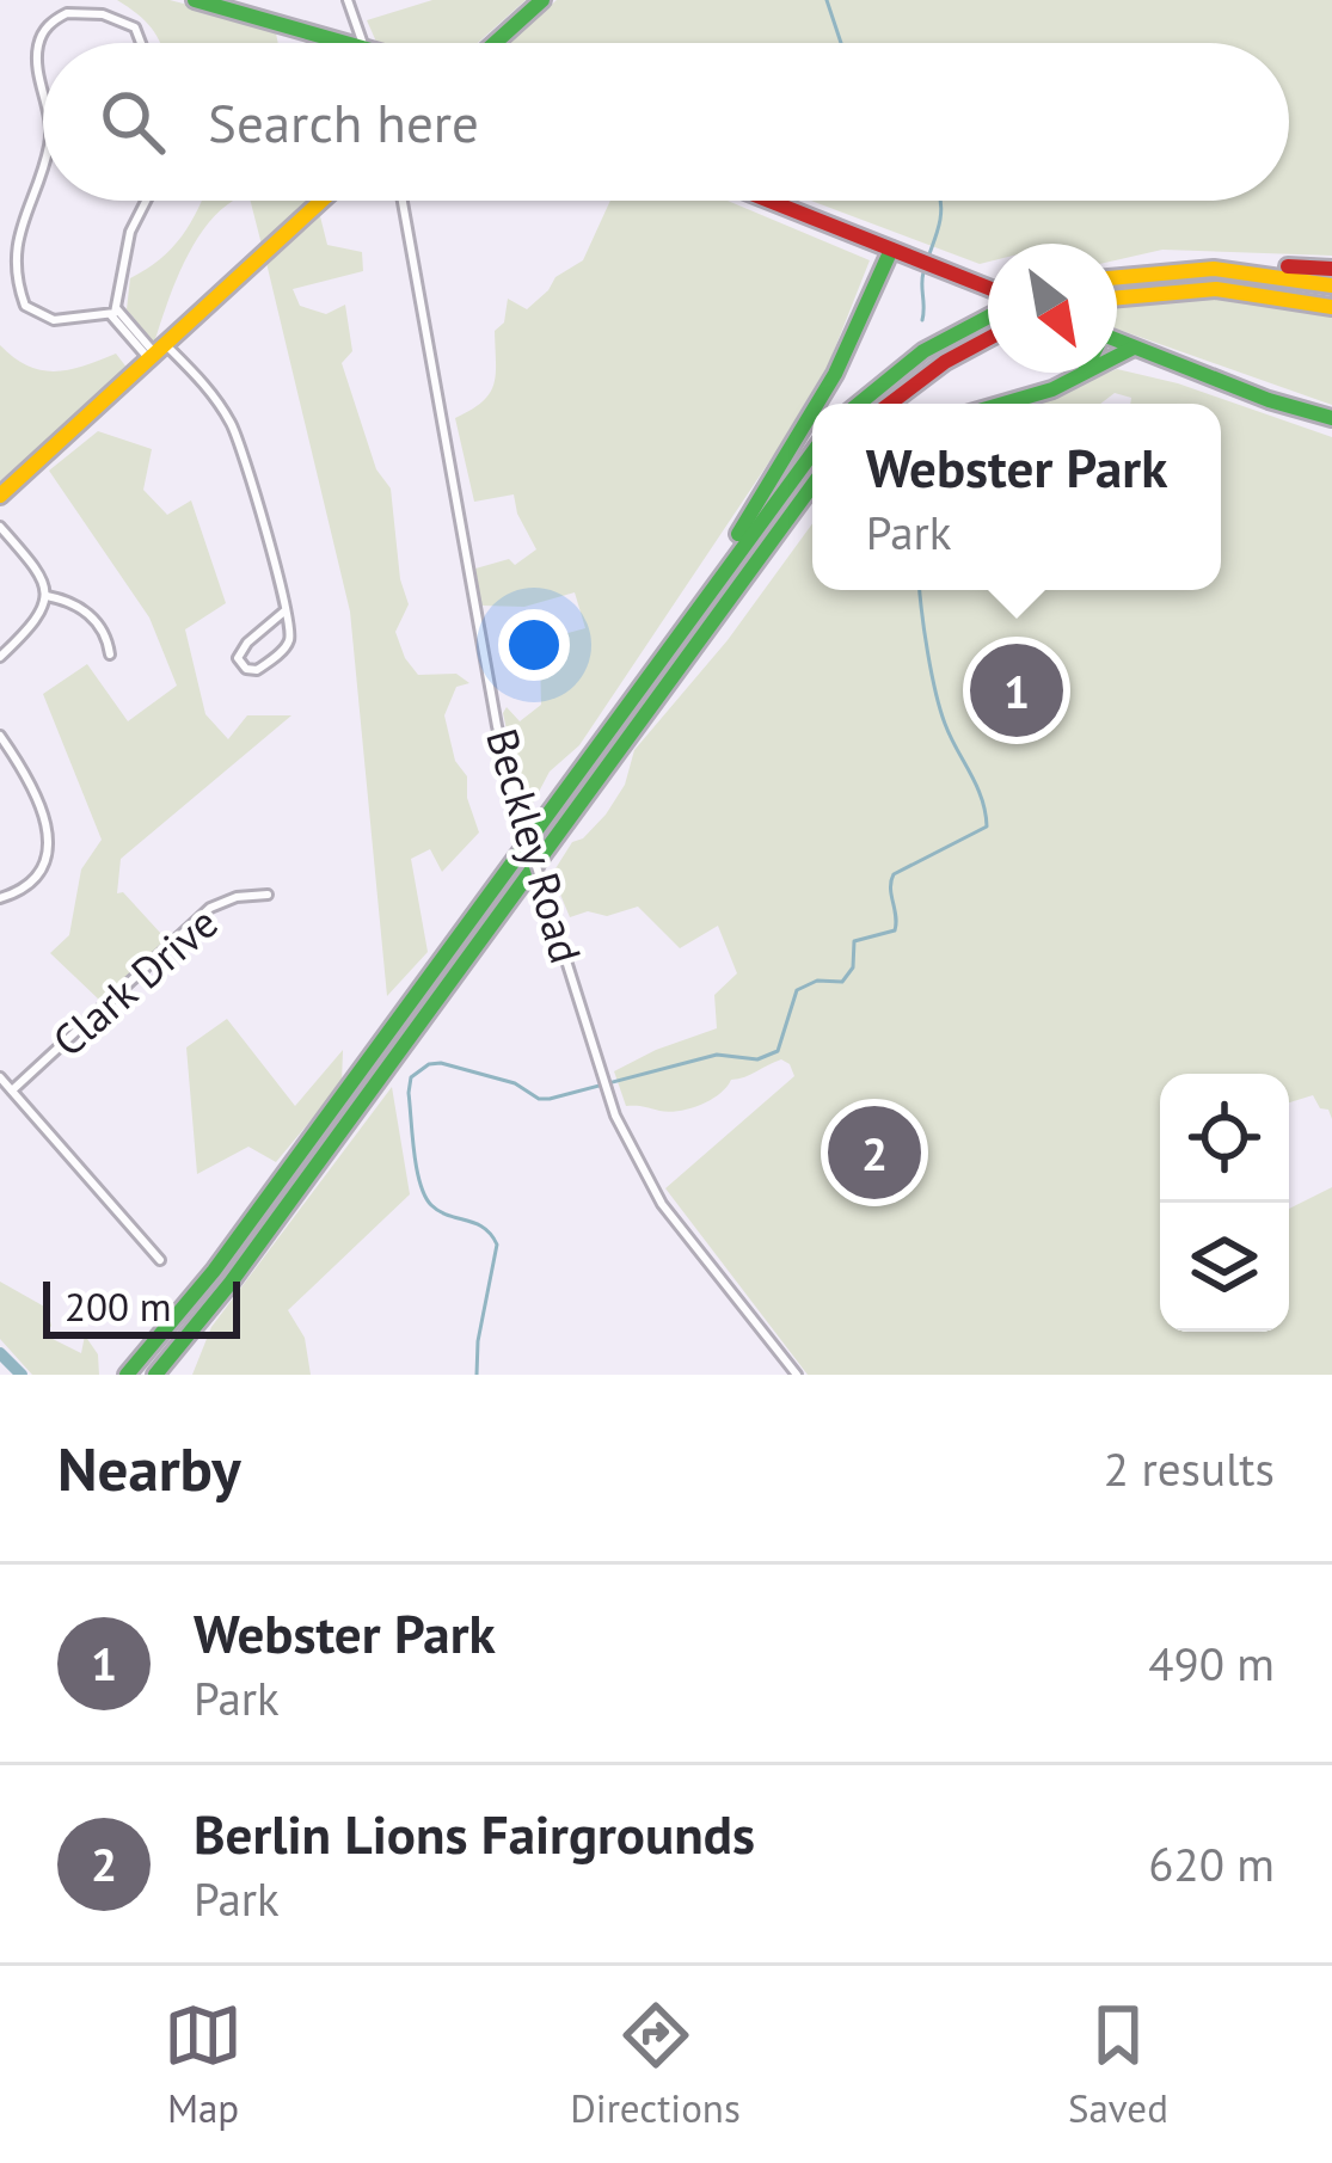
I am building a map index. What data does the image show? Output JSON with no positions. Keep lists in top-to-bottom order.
{
  "streets": {
    "street": ["Beckley Road", "Clark Drive"]
  },
  "scale_bar": "200 m",
  "north": "bottom right",
  "page": {
    "search": "Search here",
    "popup": ["Webster Park", "Park"],
    "pins": ["1", "2"],
    "scale": "200 m",
    "heading": ["Nearby", "2 results"],
    "list": [
      {
        "mark": "1",
        "name": "Webster Park",
        "note": "Park",
        "value": "490 m"
      },
      {
        "mark": "2",
        "name": "Berlin Lions Fairgrounds",
        "note": "Park",
        "value": "620 m"
      }
    ],
    "nav": ["Map", "Directions", "Saved"]
  }
}
